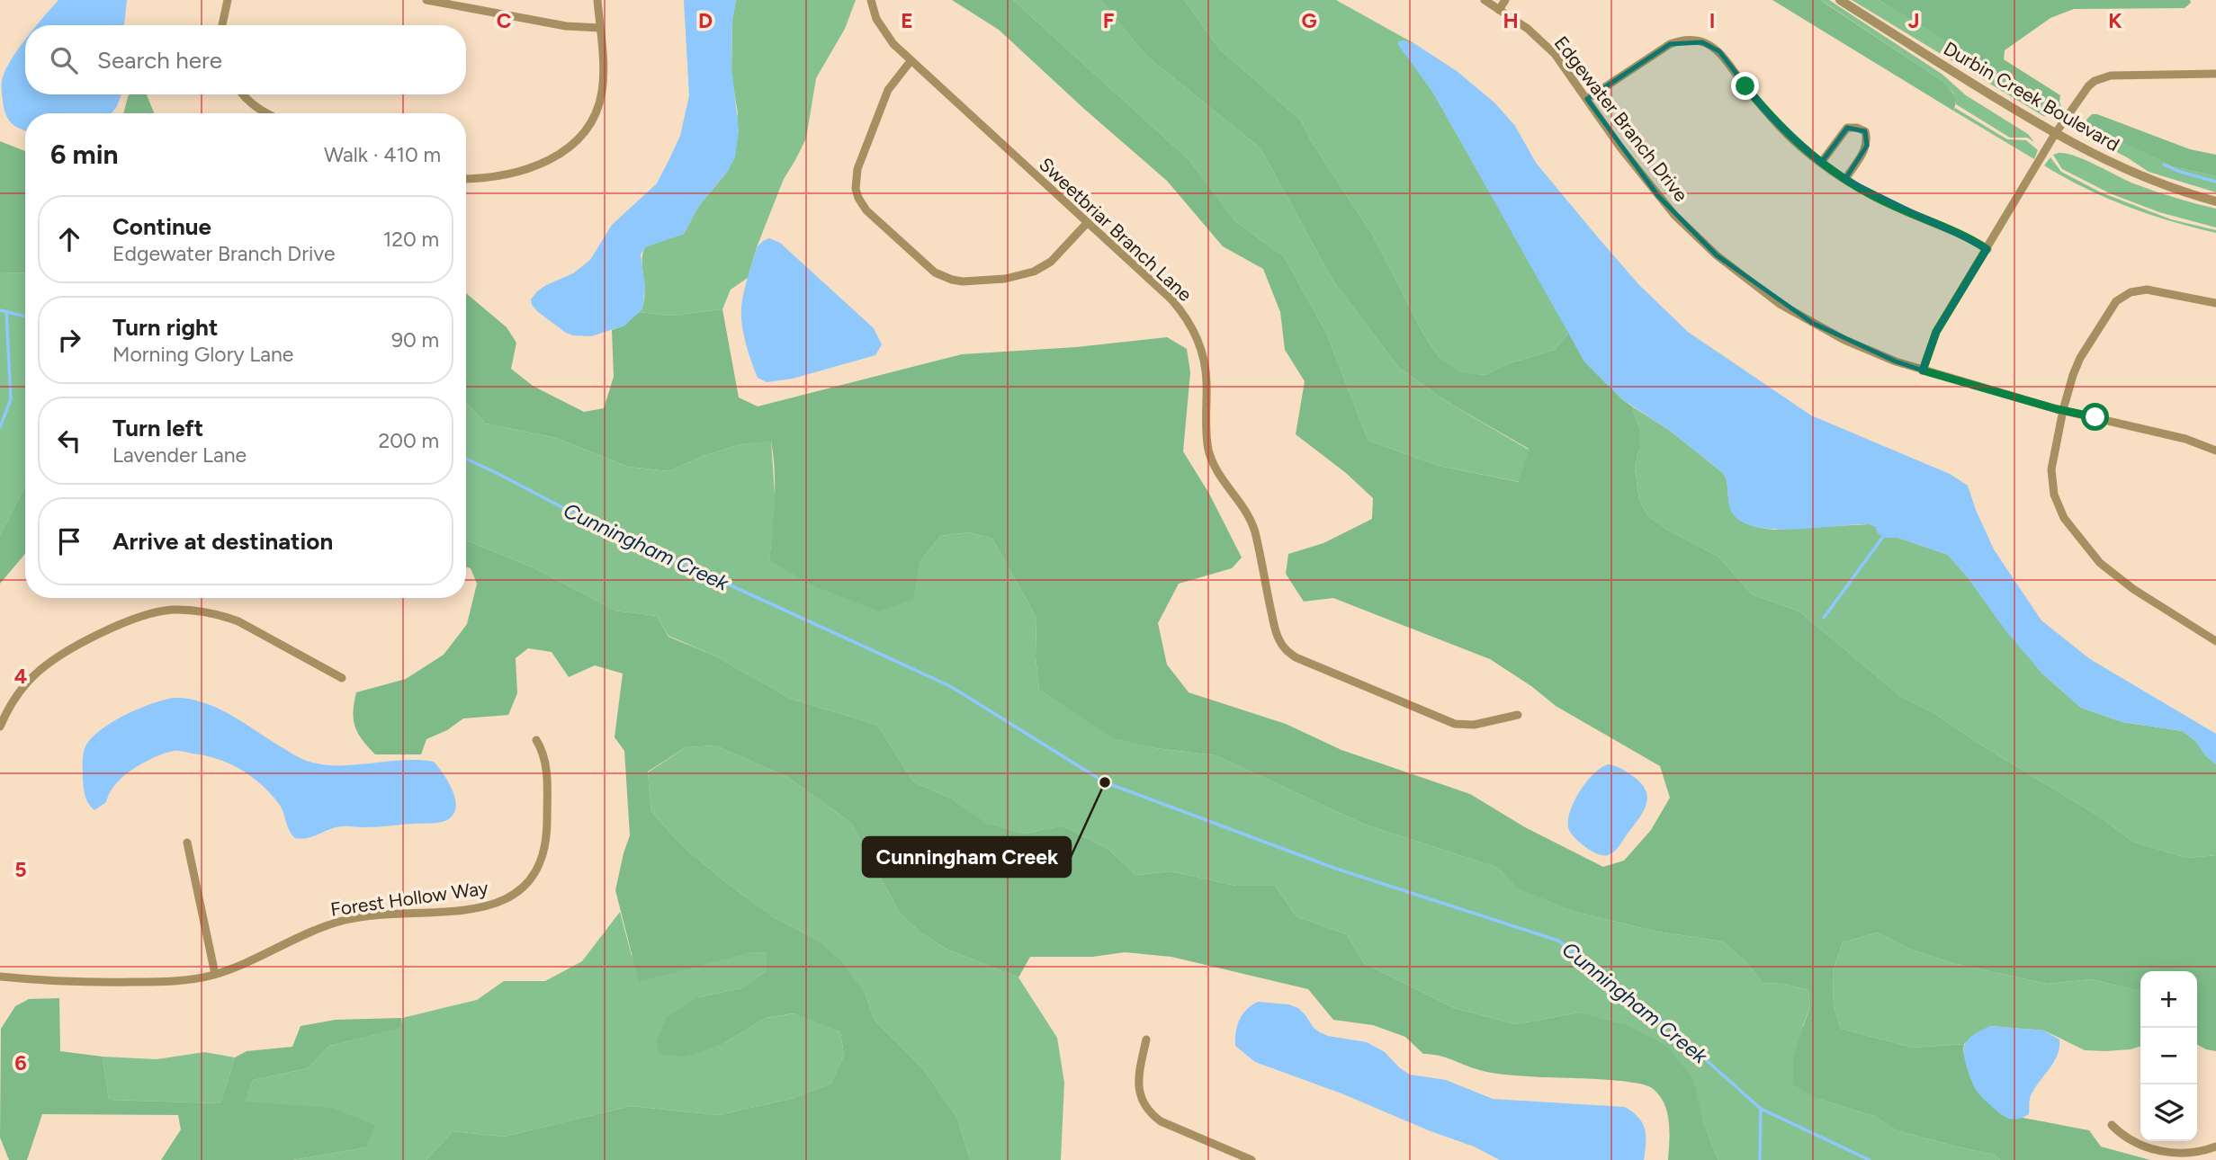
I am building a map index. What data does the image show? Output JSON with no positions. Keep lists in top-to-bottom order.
{
  "streets": {
    "street": [
      "Durbin Creek Boulevard",
      "Edgewater Branch Drive",
      "Sweetbriar Branch Lane",
      "Forest Hollow Way"
    ]
  },
  "water": ["Cunningham Creek"],
  "places": ["Cunningham Creek"],
  "page": {
    "search": "Search here",
    "heading": ["6 min", "Walk · 410 m"],
    "list": [
      ["Continue", "Edgewater Branch Drive", "120 m"],
      ["Turn right", "Morning Glory Lane", "90 m"],
      ["Turn left", "Lavender Lane", "200 m"],
      "Arrive at destination"
    ],
    "map_buttons": ["+", "−"]
  },
  "grid": {
    "columns": [
      "C",
      "D",
      "E",
      "F",
      "G",
      "H",
      "I",
      "J",
      "K"
    ],
    "rows": ["4", "5", "6"]
  }
}
